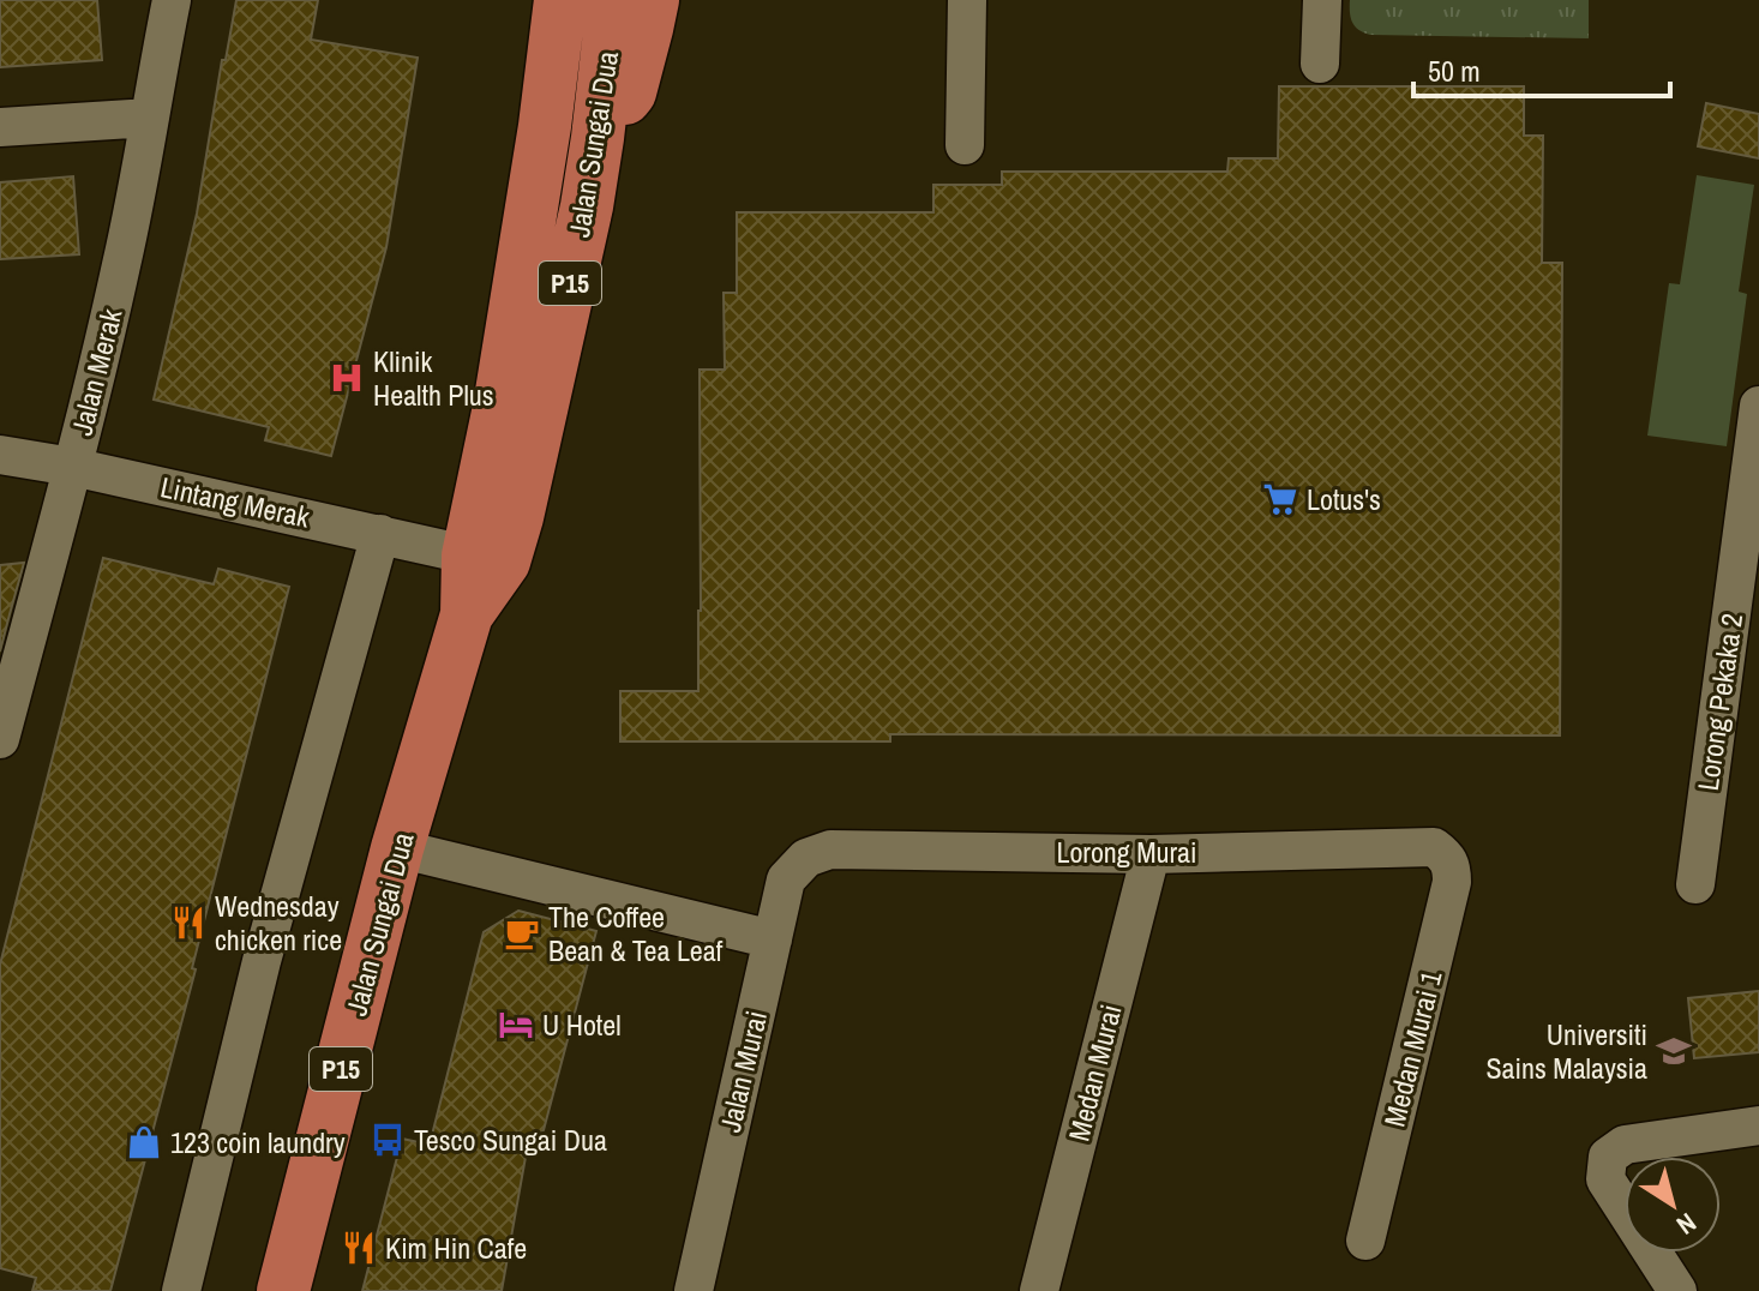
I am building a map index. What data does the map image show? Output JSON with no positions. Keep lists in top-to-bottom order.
{
  "streets": {
    "main road": ["Jalan Sungai Dua", "P15"],
    "street": [
      "Jalan Merak",
      "Lintang Merak",
      "Lorong Pekaka 2",
      "Lorong Murai",
      "Medan Murai 1",
      "Jalan Murai",
      "Medan Murai"
    ]
  },
  "crossings": [
    ["Jalan Sungai Dua", "Lintang Merak"],
    ["Jalan Merak", "Lintang Merak"],
    ["Lorong Murai", "Medan Murai 1"],
    ["Lorong Murai", "Jalan Murai"],
    ["Lorong Murai", "Medan Murai"]
  ],
  "places": {
    "hospital": ["Klinik Health Plus"],
    "supermarket": ["Lotus's"],
    "restaurant": ["Wednesday chicken rice", "Kim Hin Cafe"],
    "cafe": ["The Coffee Bean & Tea Leaf"],
    "hotel": ["U Hotel"],
    "school or university": ["Universiti Sains Malaysia"],
    "bus stop": ["Tesco Sungai Dua"],
    "shop": ["123 coin laundry"]
  },
  "scale_bar": "50 m",
  "north": "bottom right"
}
